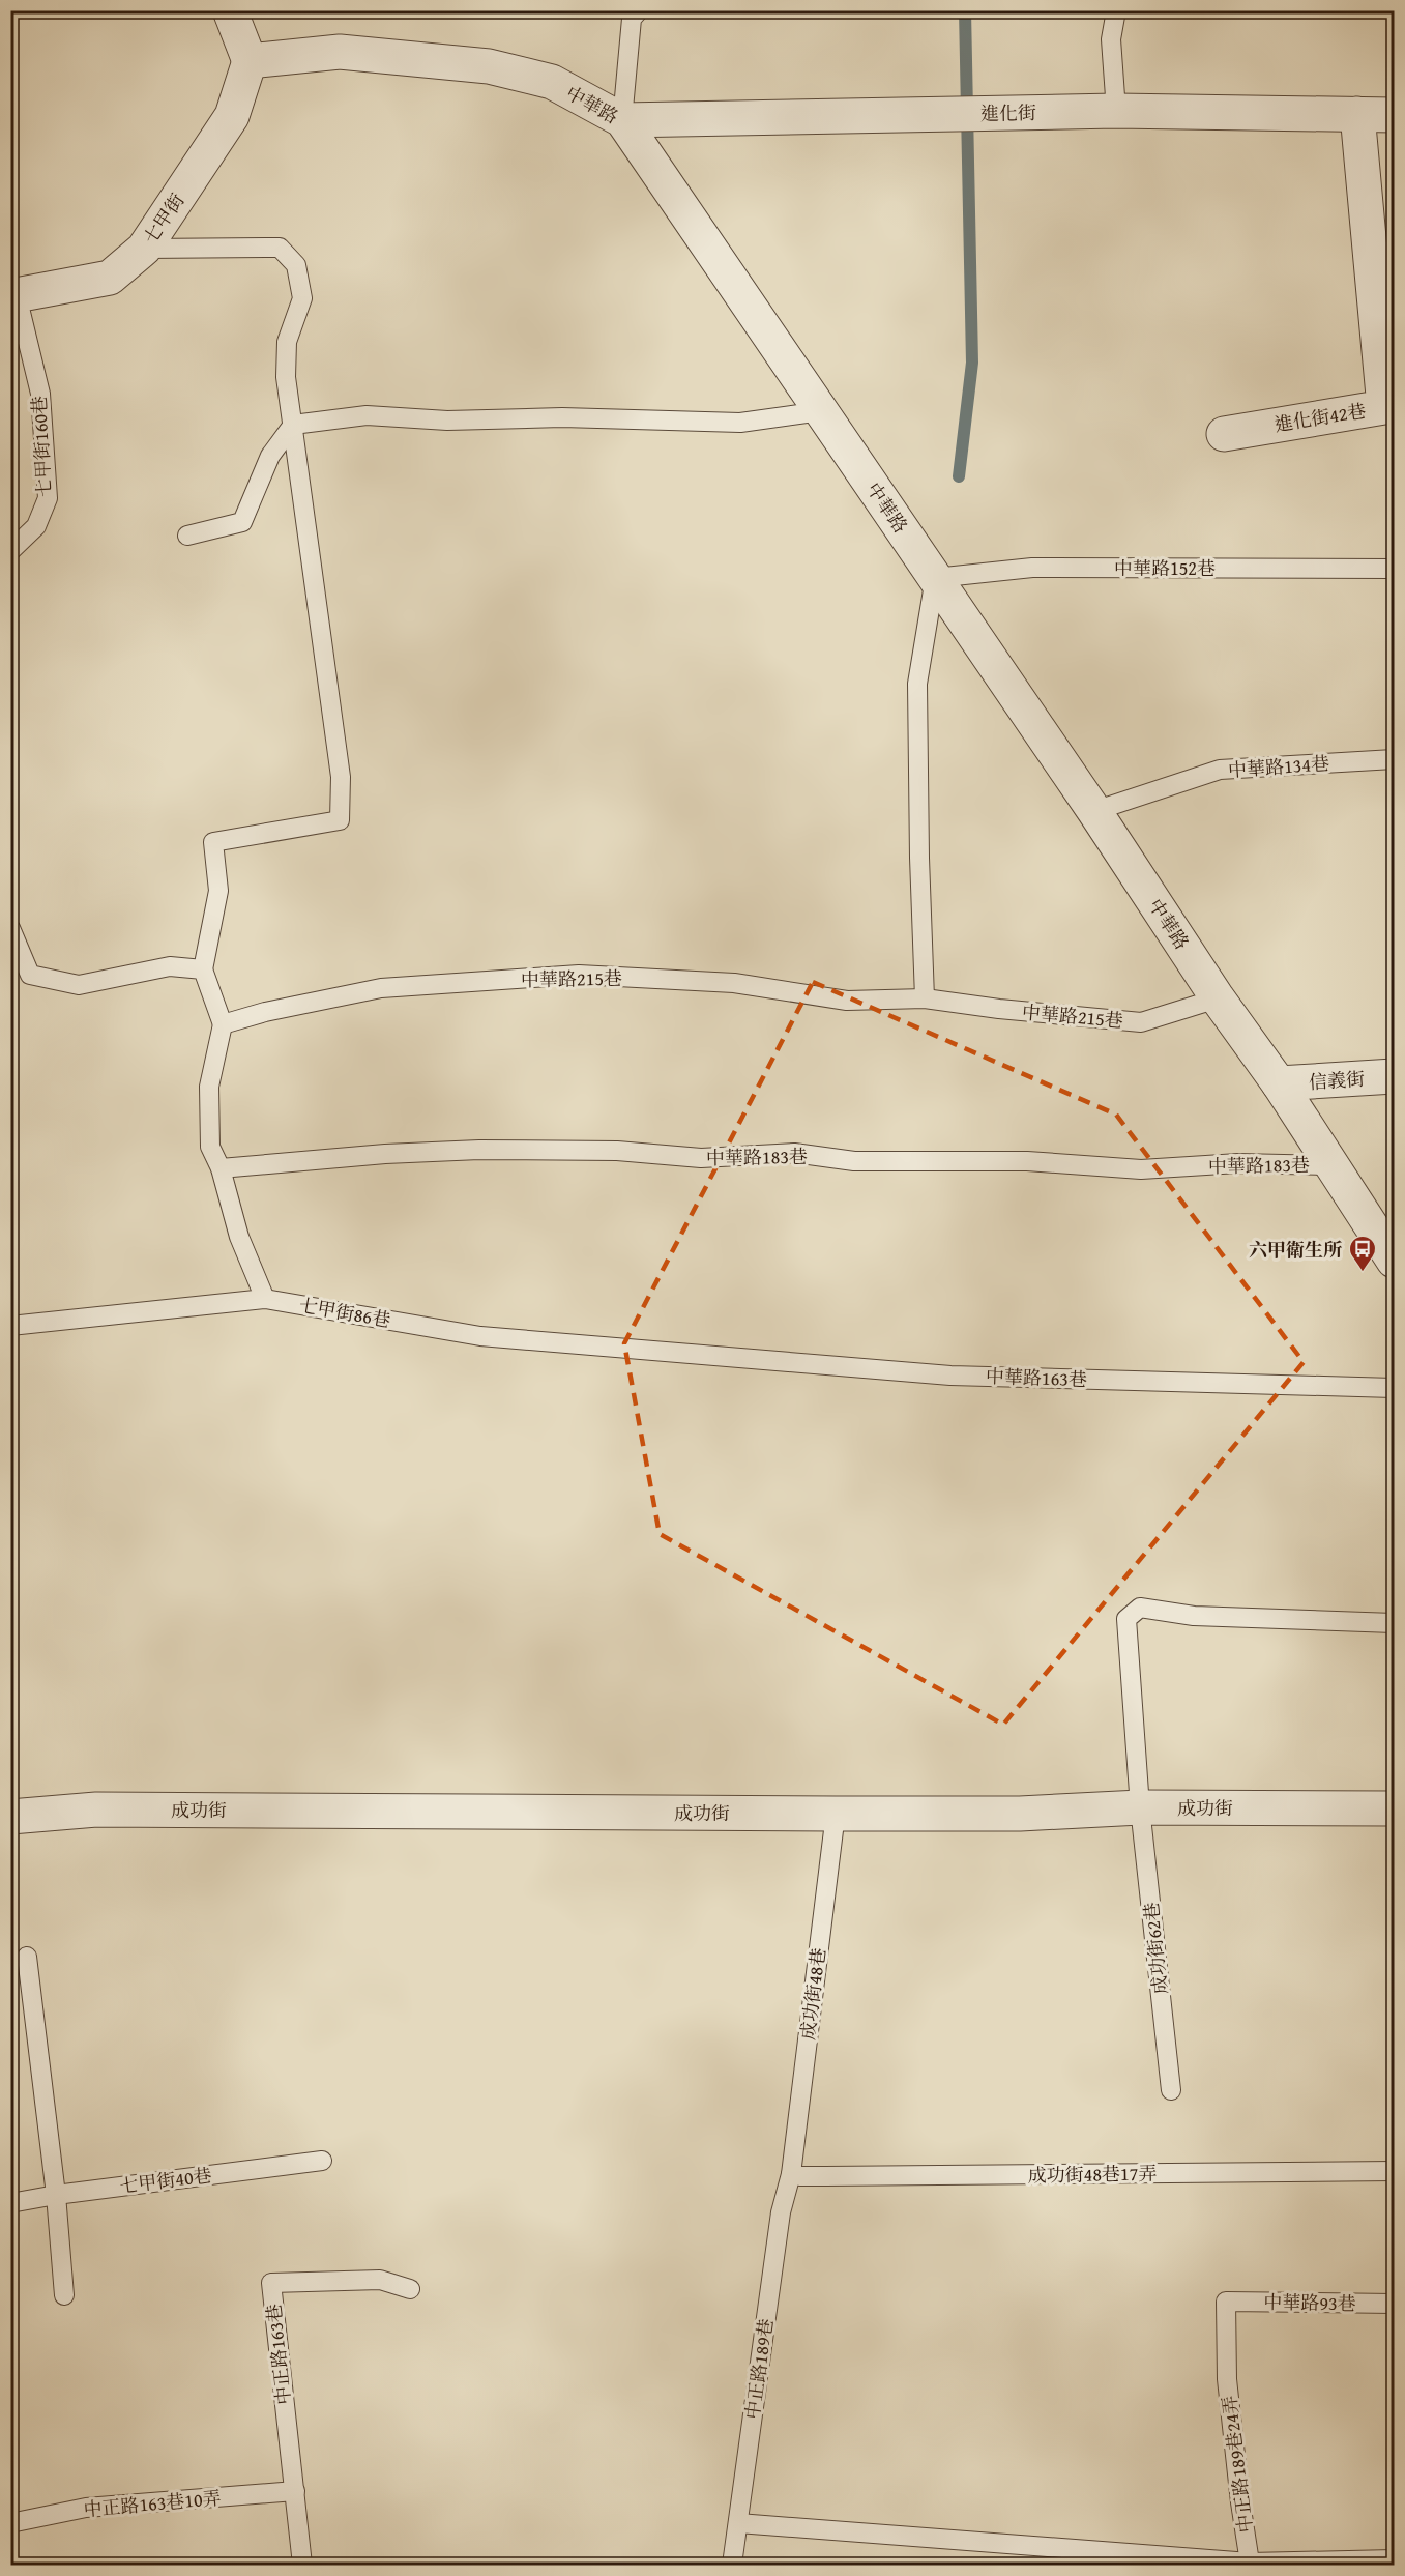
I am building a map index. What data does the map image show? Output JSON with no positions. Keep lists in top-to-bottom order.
{
  "streets": {
    "street": [
      "中華路",
      "進化街",
      "七甲街",
      "進化街42巷",
      "信義街",
      "成功街"
    ],
    "lane": [
      "七甲街160巷",
      "中華路152巷",
      "中華路134巷",
      "中華路215巷",
      "中華路183巷",
      "七甲街86巷",
      "中華路163巷",
      "成功街62巷",
      "成功街48巷",
      "成功街48巷17弄",
      "七甲街40巷",
      "中華路93巷",
      "中正路163巷",
      "中正路189巷",
      "中正路189巷24弄",
      "中正路163巷10弄"
    ]
  },
  "crossings": [
    ["中華路", "進化街"],
    ["中華路", "七甲街"],
    ["中華路", "中華路152巷"],
    ["中華路", "中華路134巷"],
    ["中華路", "中華路215巷"],
    ["中華路", "信義街"],
    ["中華路", "中華路183巷"],
    ["進化街", "進化街42巷"],
    ["七甲街", "七甲街160巷"],
    ["七甲街86巷", "中華路163巷"],
    ["成功街", "成功街62巷"],
    ["成功街", "成功街48巷"],
    ["成功街48巷", "成功街48巷17弄"],
    ["成功街48巷", "中正路189巷"],
    ["成功街48巷17弄", "中正路189巷"],
    ["中華路93巷", "中正路189巷24弄"],
    ["中正路163巷", "中正路163巷10弄"],
    ["中正路189巷", "中正路189巷24弄"]
  ],
  "places": {
    "bus stop": ["六甲衛生所"]
  }
}
